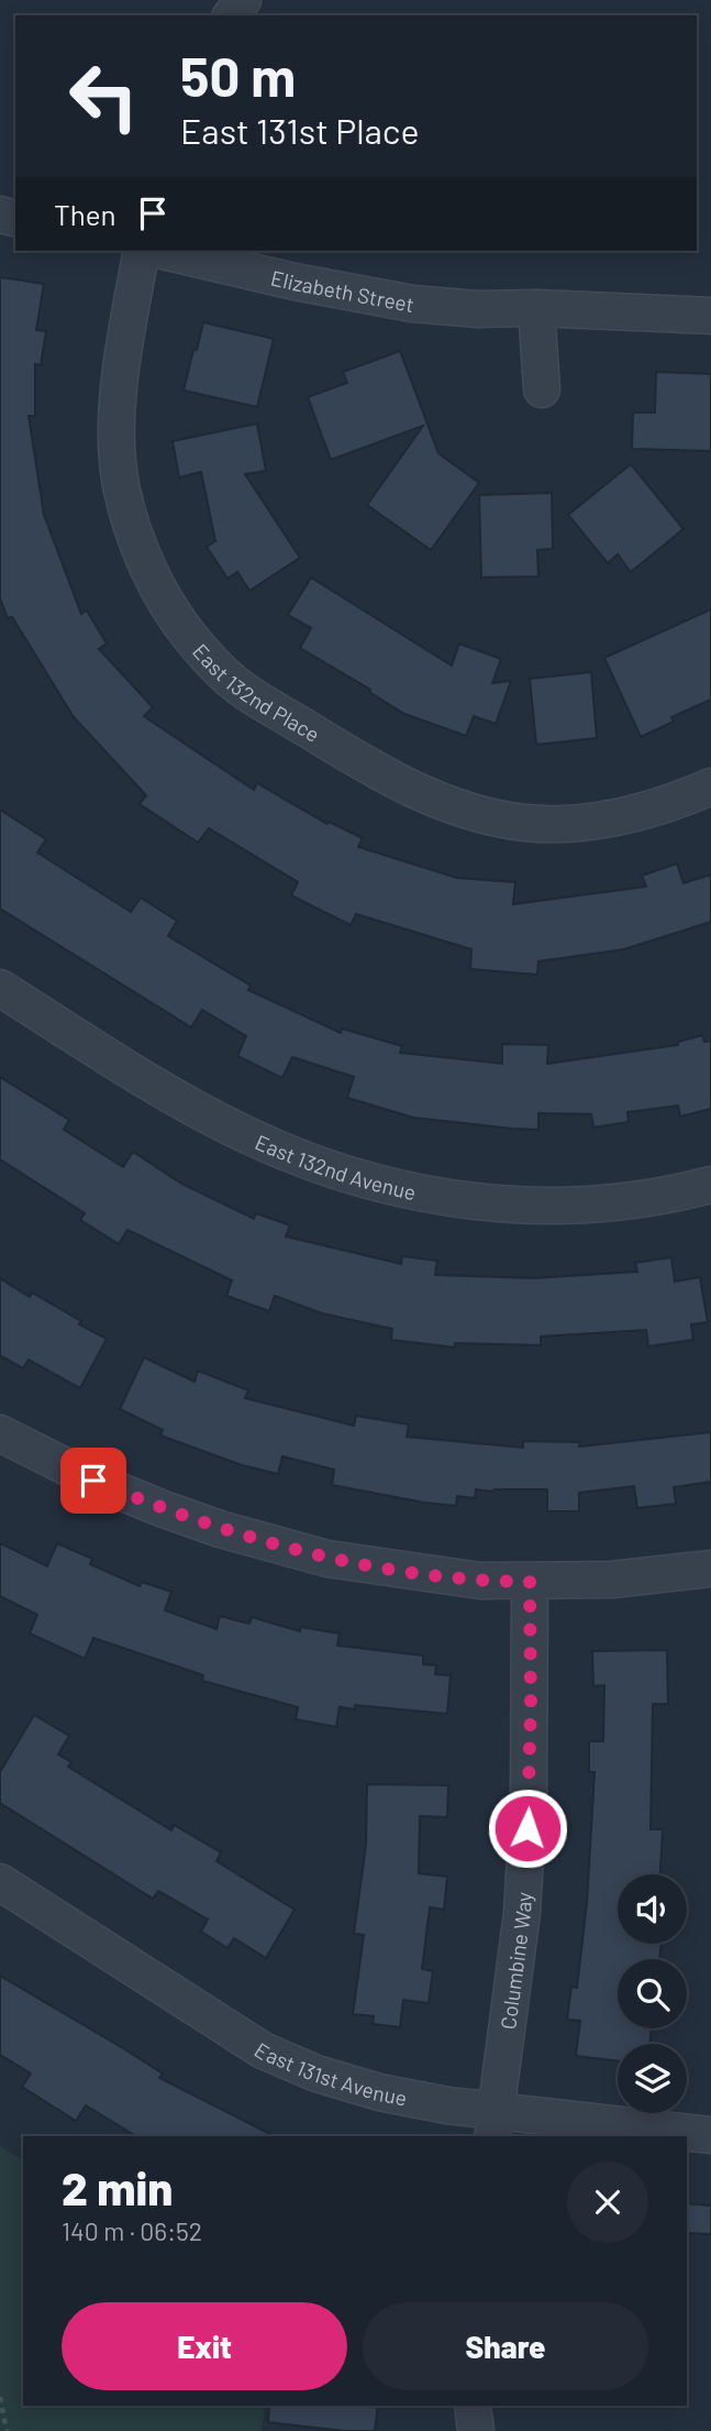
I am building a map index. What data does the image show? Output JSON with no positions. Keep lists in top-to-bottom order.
{
  "streets": {
    "street": [
      "Elizabeth Street",
      "East 132nd Place",
      "East 132nd Avenue",
      "Columbine Way",
      "East 131st Avenue"
    ]
  },
  "crossings": [
    ["Columbine Way", "East 131st Avenue"]
  ],
  "page": {
    "turn": ["50 m", "East 131st Place"],
    "then": "Then",
    "heading": ["2 min", "140 m · 06:52"],
    "buttons": ["Exit", "Share"]
  }
}
